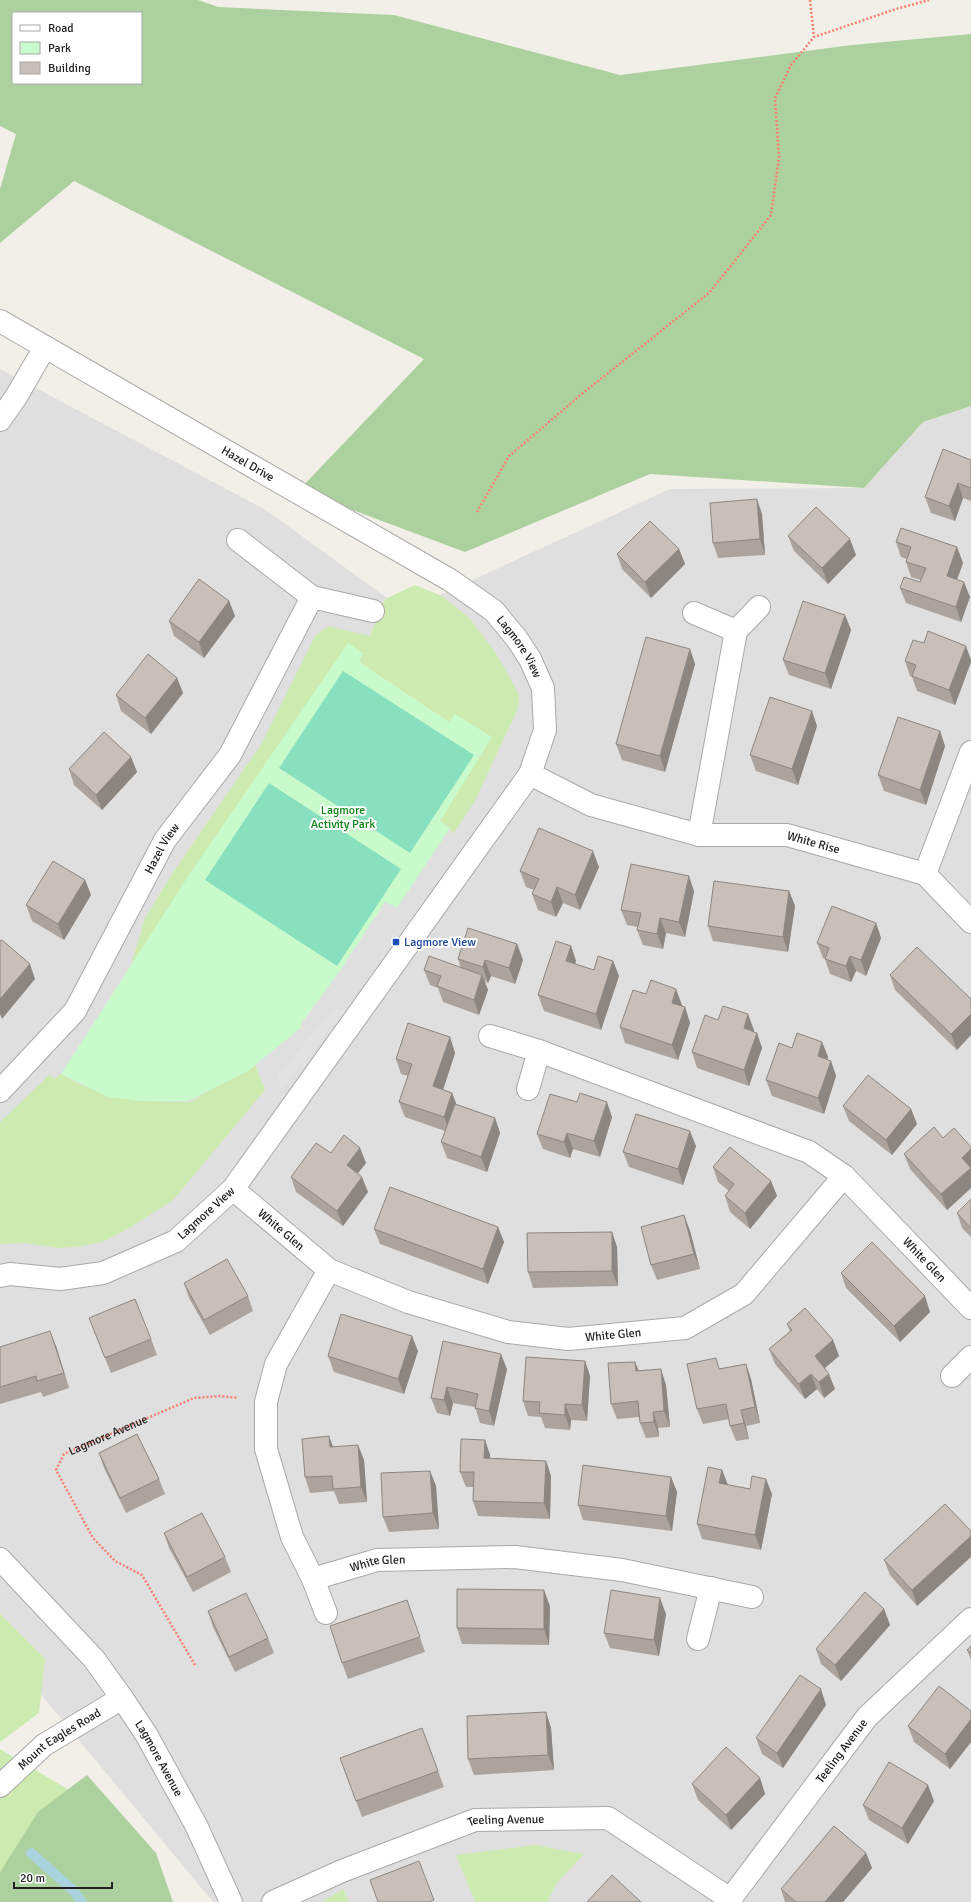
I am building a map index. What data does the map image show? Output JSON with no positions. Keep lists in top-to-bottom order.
{
  "streets": {
    "street": [
      "Hazel Drive",
      "Lagmore View",
      "White Rise",
      "Hazel View",
      "White Glen",
      "Lagmore Avenue",
      "Mount Eagles Road",
      "Teeling Avenue"
    ]
  },
  "crossings": [
    ["Hazel Drive", "Lagmore View"],
    ["Lagmore View", "White Rise"],
    ["Lagmore View", "White Glen"],
    ["Lagmore Avenue", "Mount Eagles Road"]
  ],
  "parks": ["Lagmore Activity Park"],
  "places": {
    "transit": ["Lagmore View"]
  },
  "legend": ["Road", "Park", "Building"],
  "scale_bar": "20 m"
}
